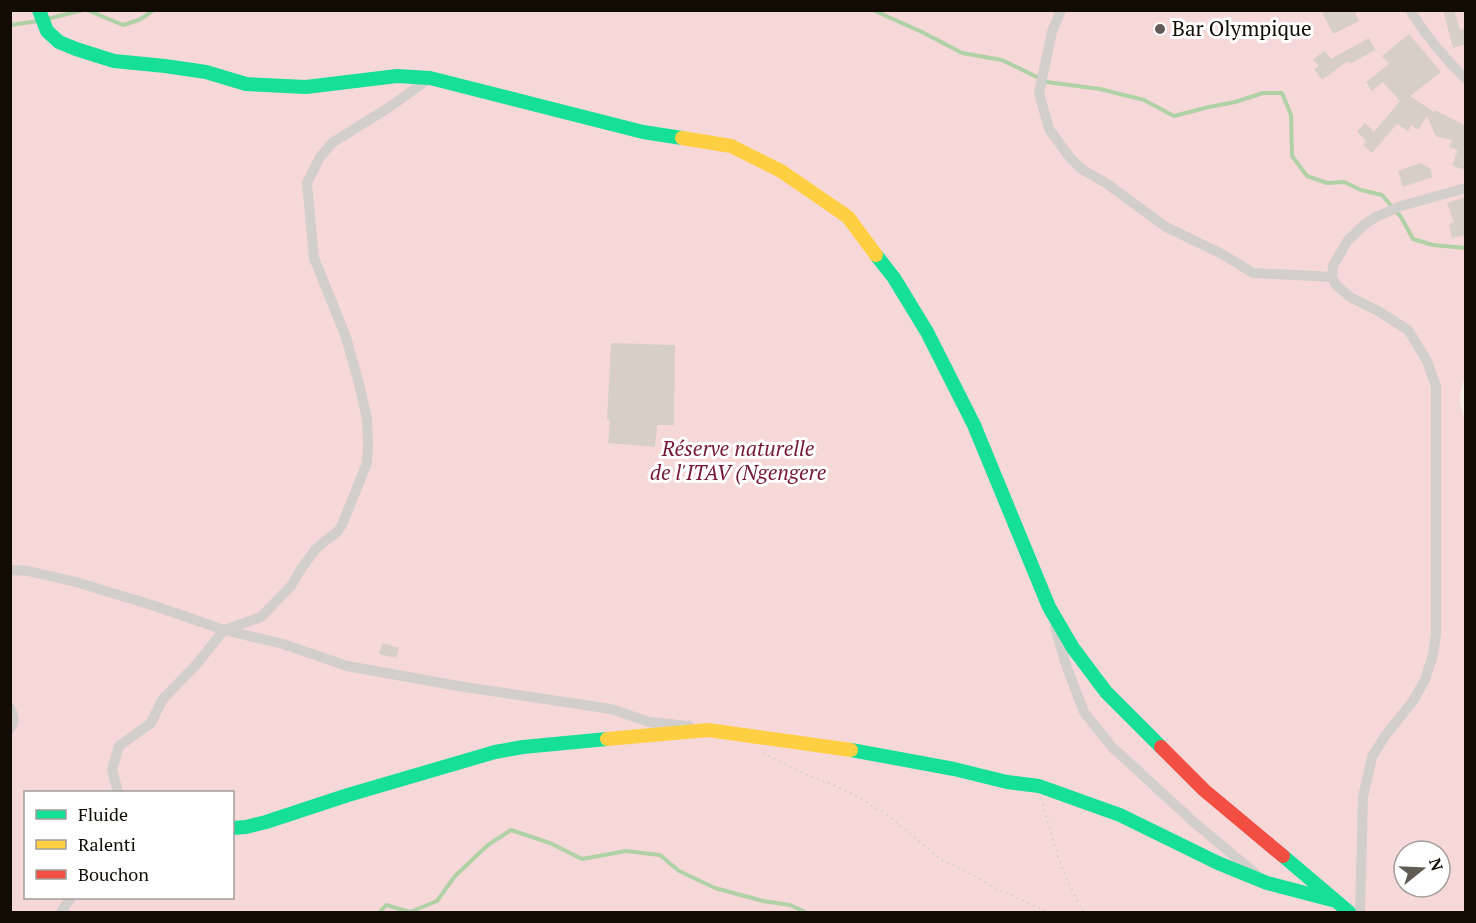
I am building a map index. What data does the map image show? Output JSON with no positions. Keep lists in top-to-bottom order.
{
  "parks": ["Réserve naturelle de l'ITAV (Ngengere"],
  "places": ["Bar Olympique"],
  "legend": ["Fluide", "Ralenti", "Bouchon"],
  "north": "right"
}
